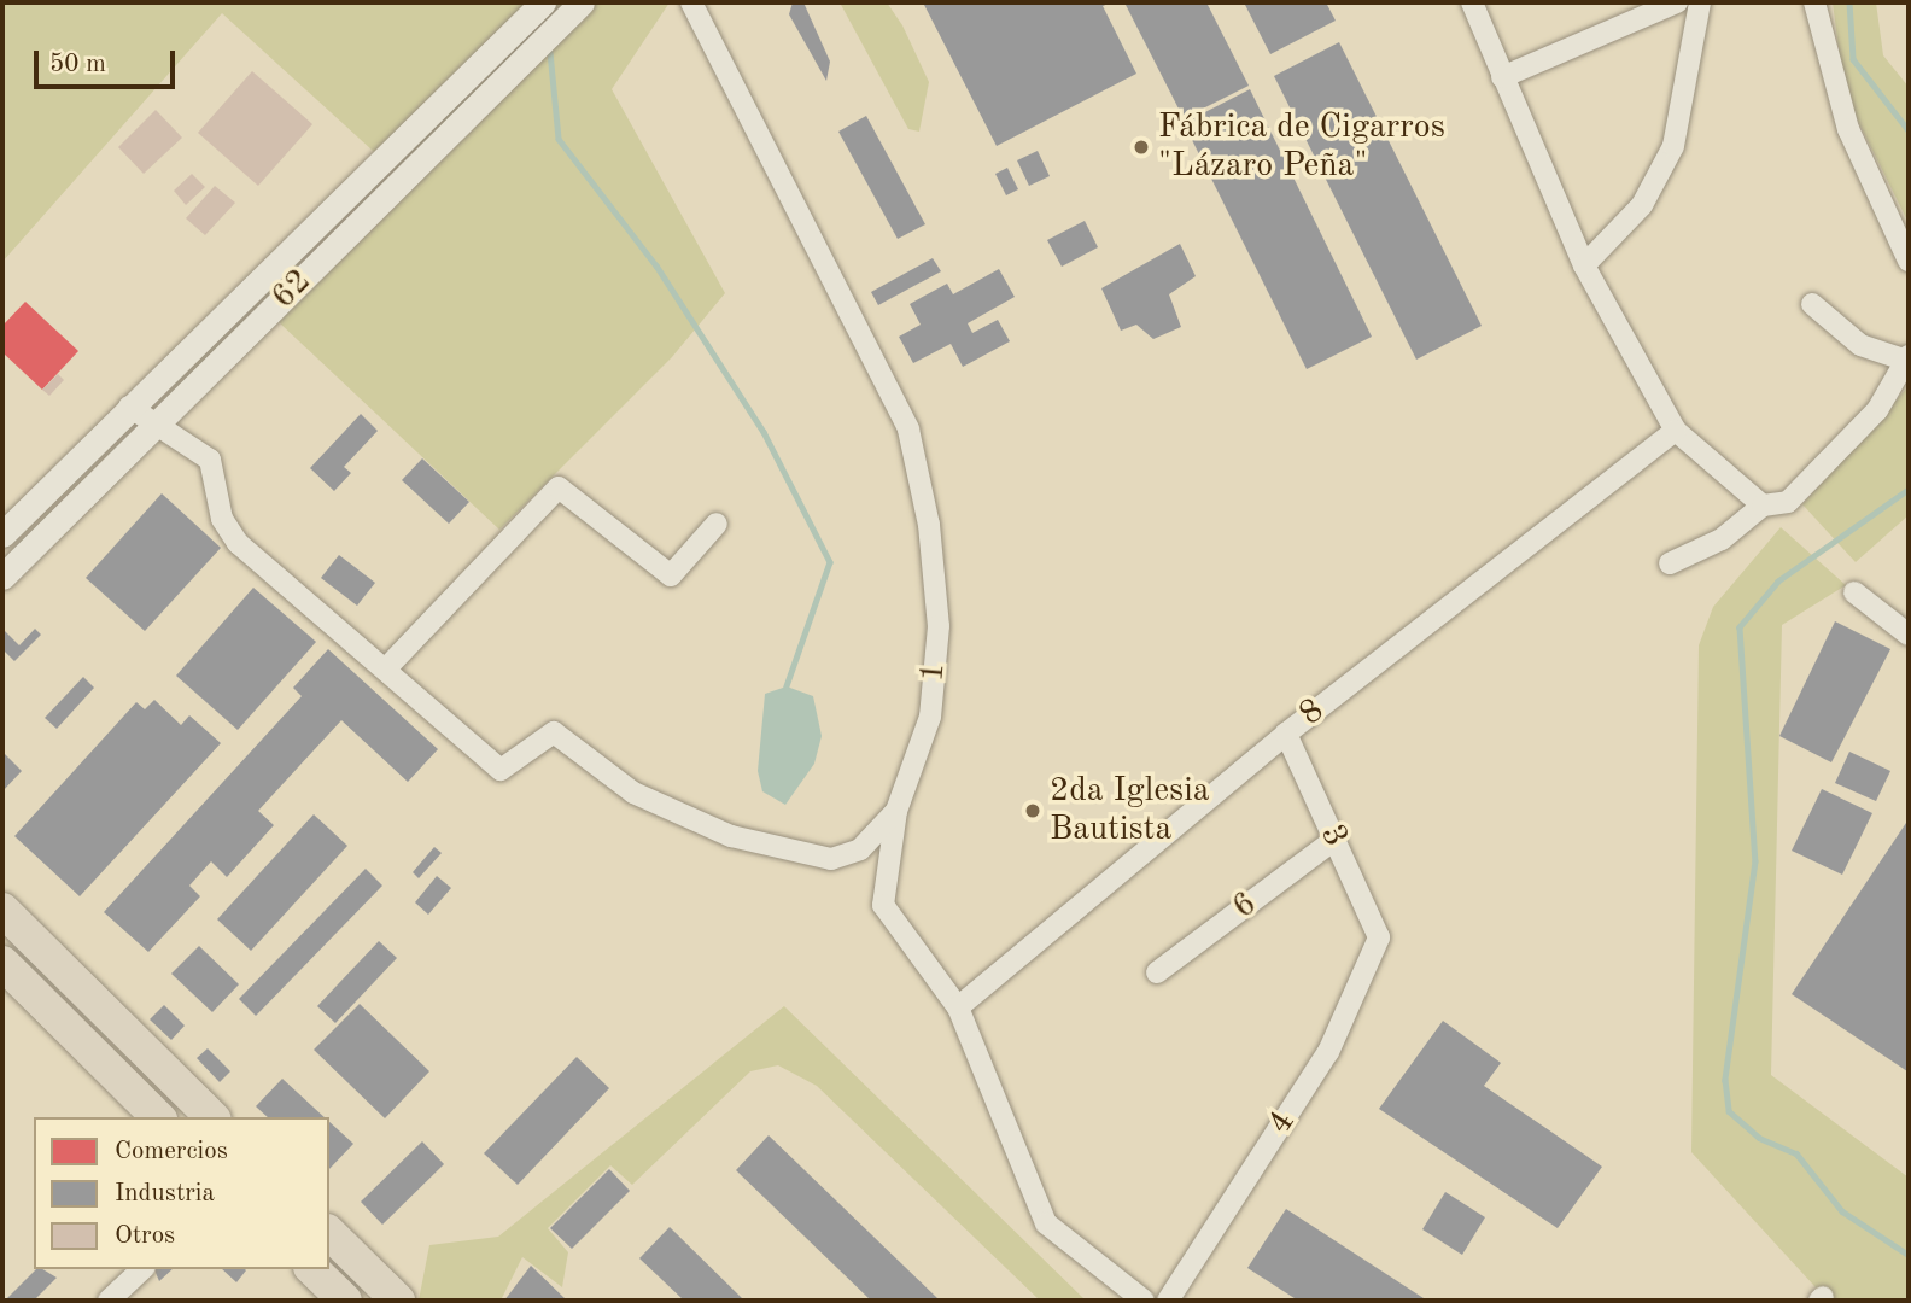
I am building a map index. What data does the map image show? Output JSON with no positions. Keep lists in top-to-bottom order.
{
  "streets": {
    "street": [
      "62",
      "1",
      "8",
      "3",
      "6",
      "4"
    ]
  },
  "crossings": [
    ["1", "8"],
    ["8", "3"],
    ["3", "6"],
    ["3", "4"]
  ],
  "places": ["Fábrica de Cigarros \"Lázaro Peña\"", "2da Iglesia Bautista"],
  "legend": ["Comercios", "Industria", "Otros"],
  "scale_bar": "50 m"
}
